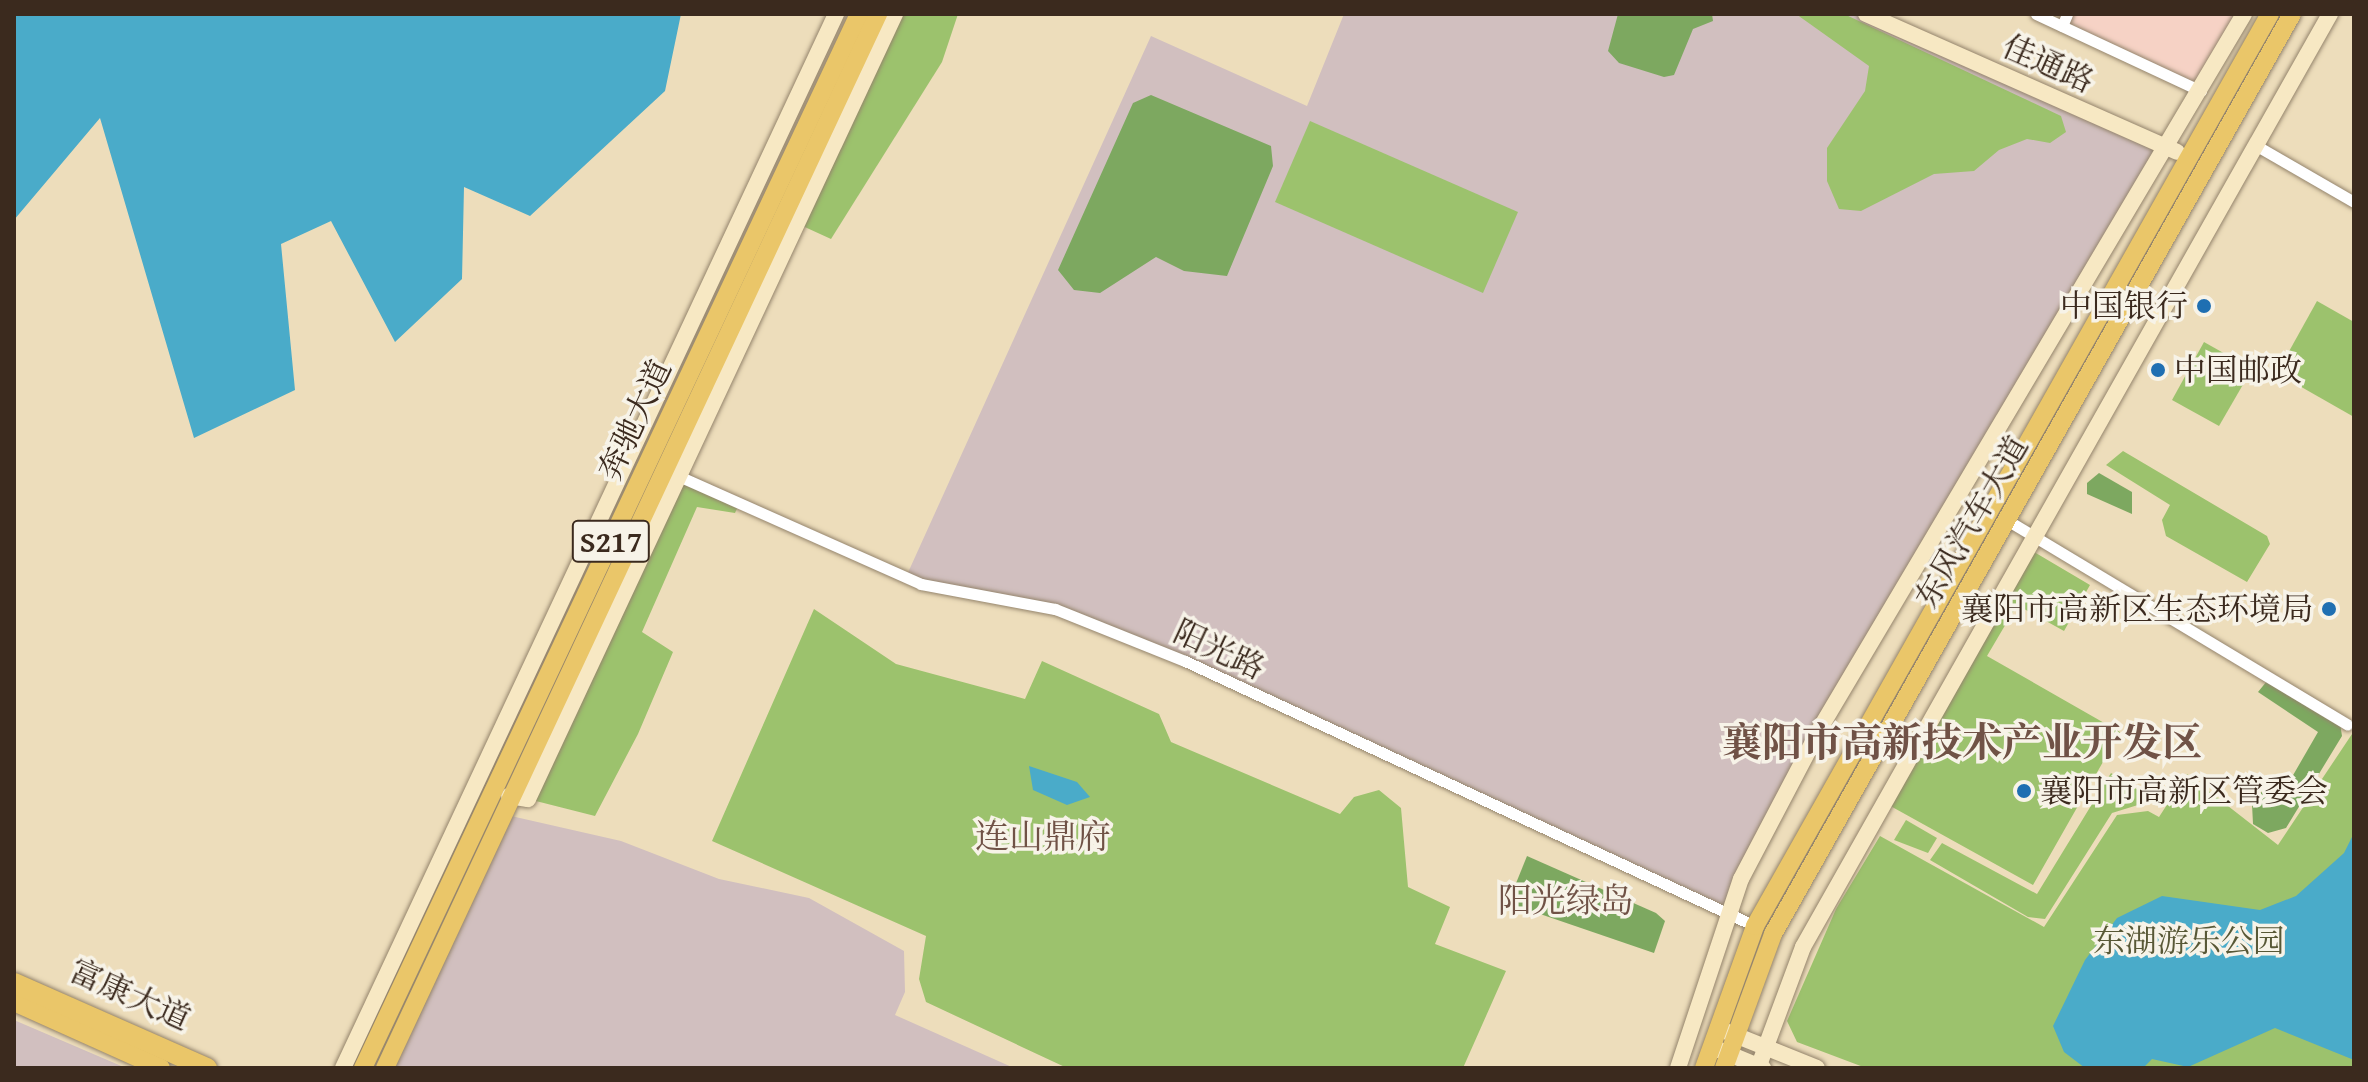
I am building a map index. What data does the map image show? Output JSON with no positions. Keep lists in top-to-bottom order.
{
  "streets": {
    "main road": [
      "奔驰大道",
      "东风汽车大道",
      "S217",
      "富康大道"
    ],
    "street": ["佳通路", "阳光路"]
  },
  "crossings": [
    ["佳通路", "东风汽车大道"],
    ["奔驰大道", "阳光路"],
    ["东风汽车大道", "阳光路"]
  ],
  "districts": ["襄阳市高新技术产业开发区", "连山鼎府", "阳光绿岛"],
  "parks": ["东湖游乐公园"],
  "places": [
    "中国银行",
    "中国邮政",
    "襄阳市高新区生态环境局",
    "襄阳市高新区管委会"
  ]
}
